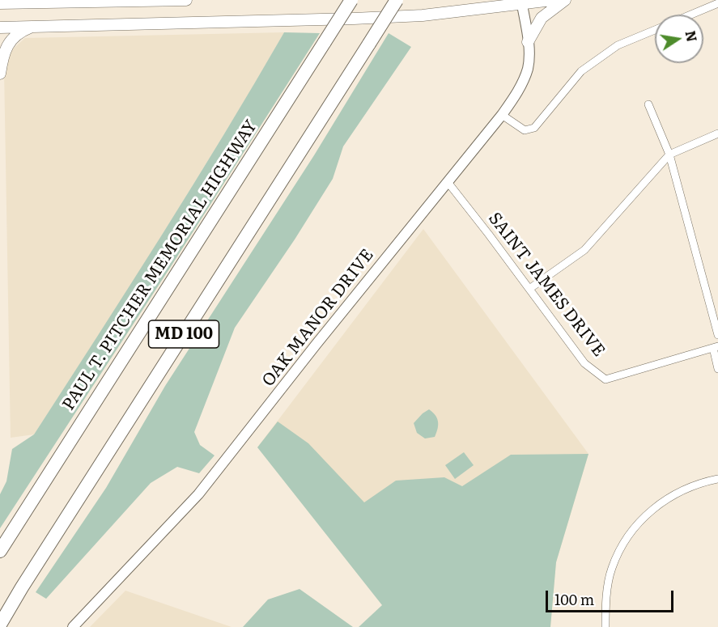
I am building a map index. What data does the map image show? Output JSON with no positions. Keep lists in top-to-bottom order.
{
  "streets": {
    "highway": ["PAUL T. PITCHER MEMORIAL HIGHWAY", "MD 100"],
    "street": ["SAINT JAMES DRIVE", "OAK MANOR DRIVE"]
  },
  "crossings": [
    ["SAINT JAMES DRIVE", "OAK MANOR DRIVE"]
  ],
  "scale_bar": "100 m",
  "north": "right"
}
